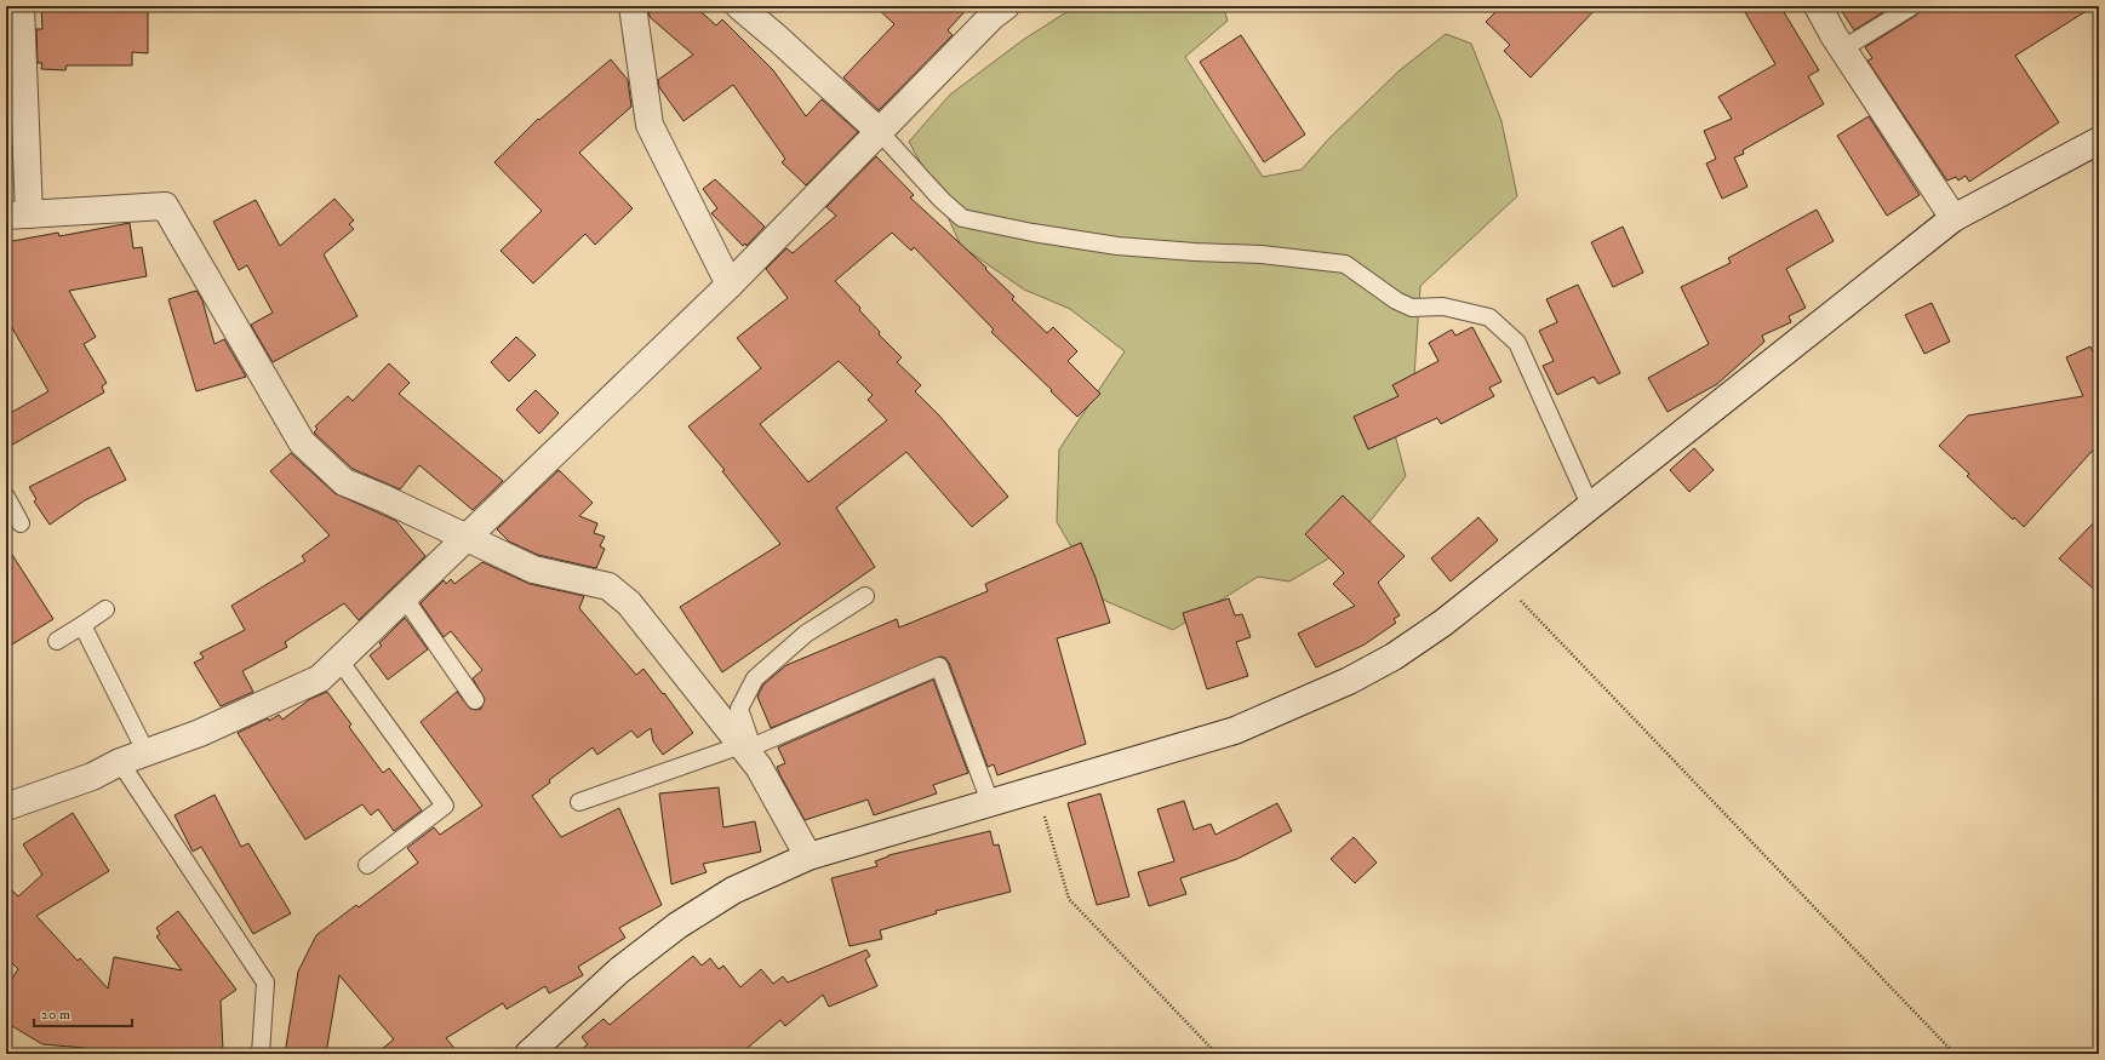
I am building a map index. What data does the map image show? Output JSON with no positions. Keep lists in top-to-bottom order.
{
  "scale_bar": "20 m"
}
